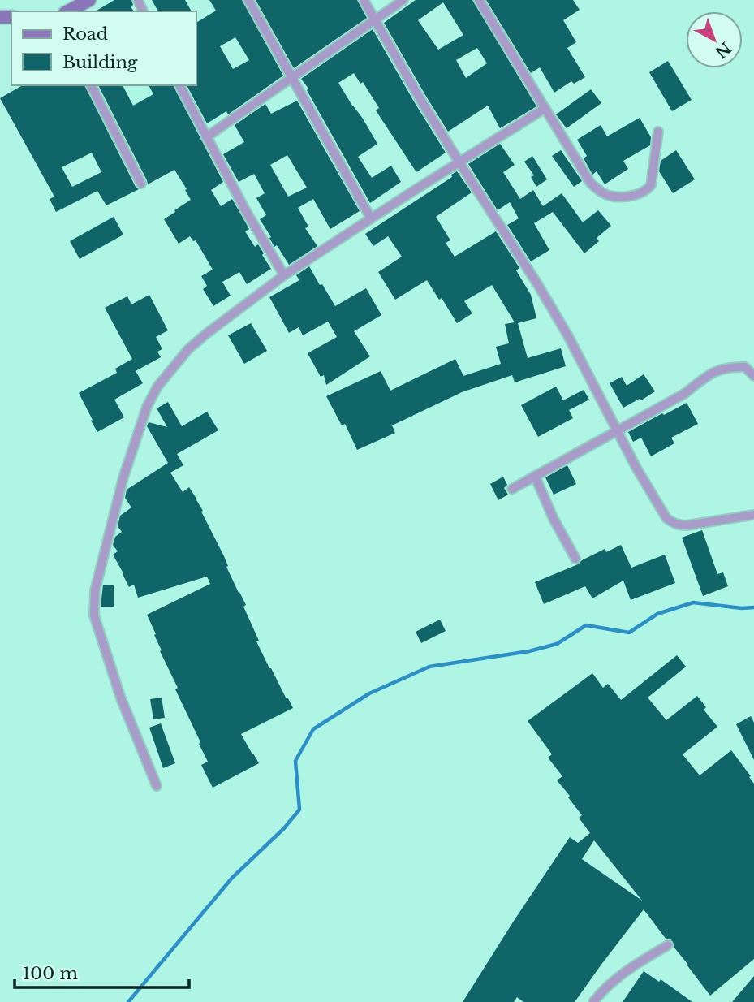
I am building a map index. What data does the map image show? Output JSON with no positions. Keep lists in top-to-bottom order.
{
  "legend": ["Road", "Building"],
  "scale_bar": "100 m",
  "north": "bottom right"
}
